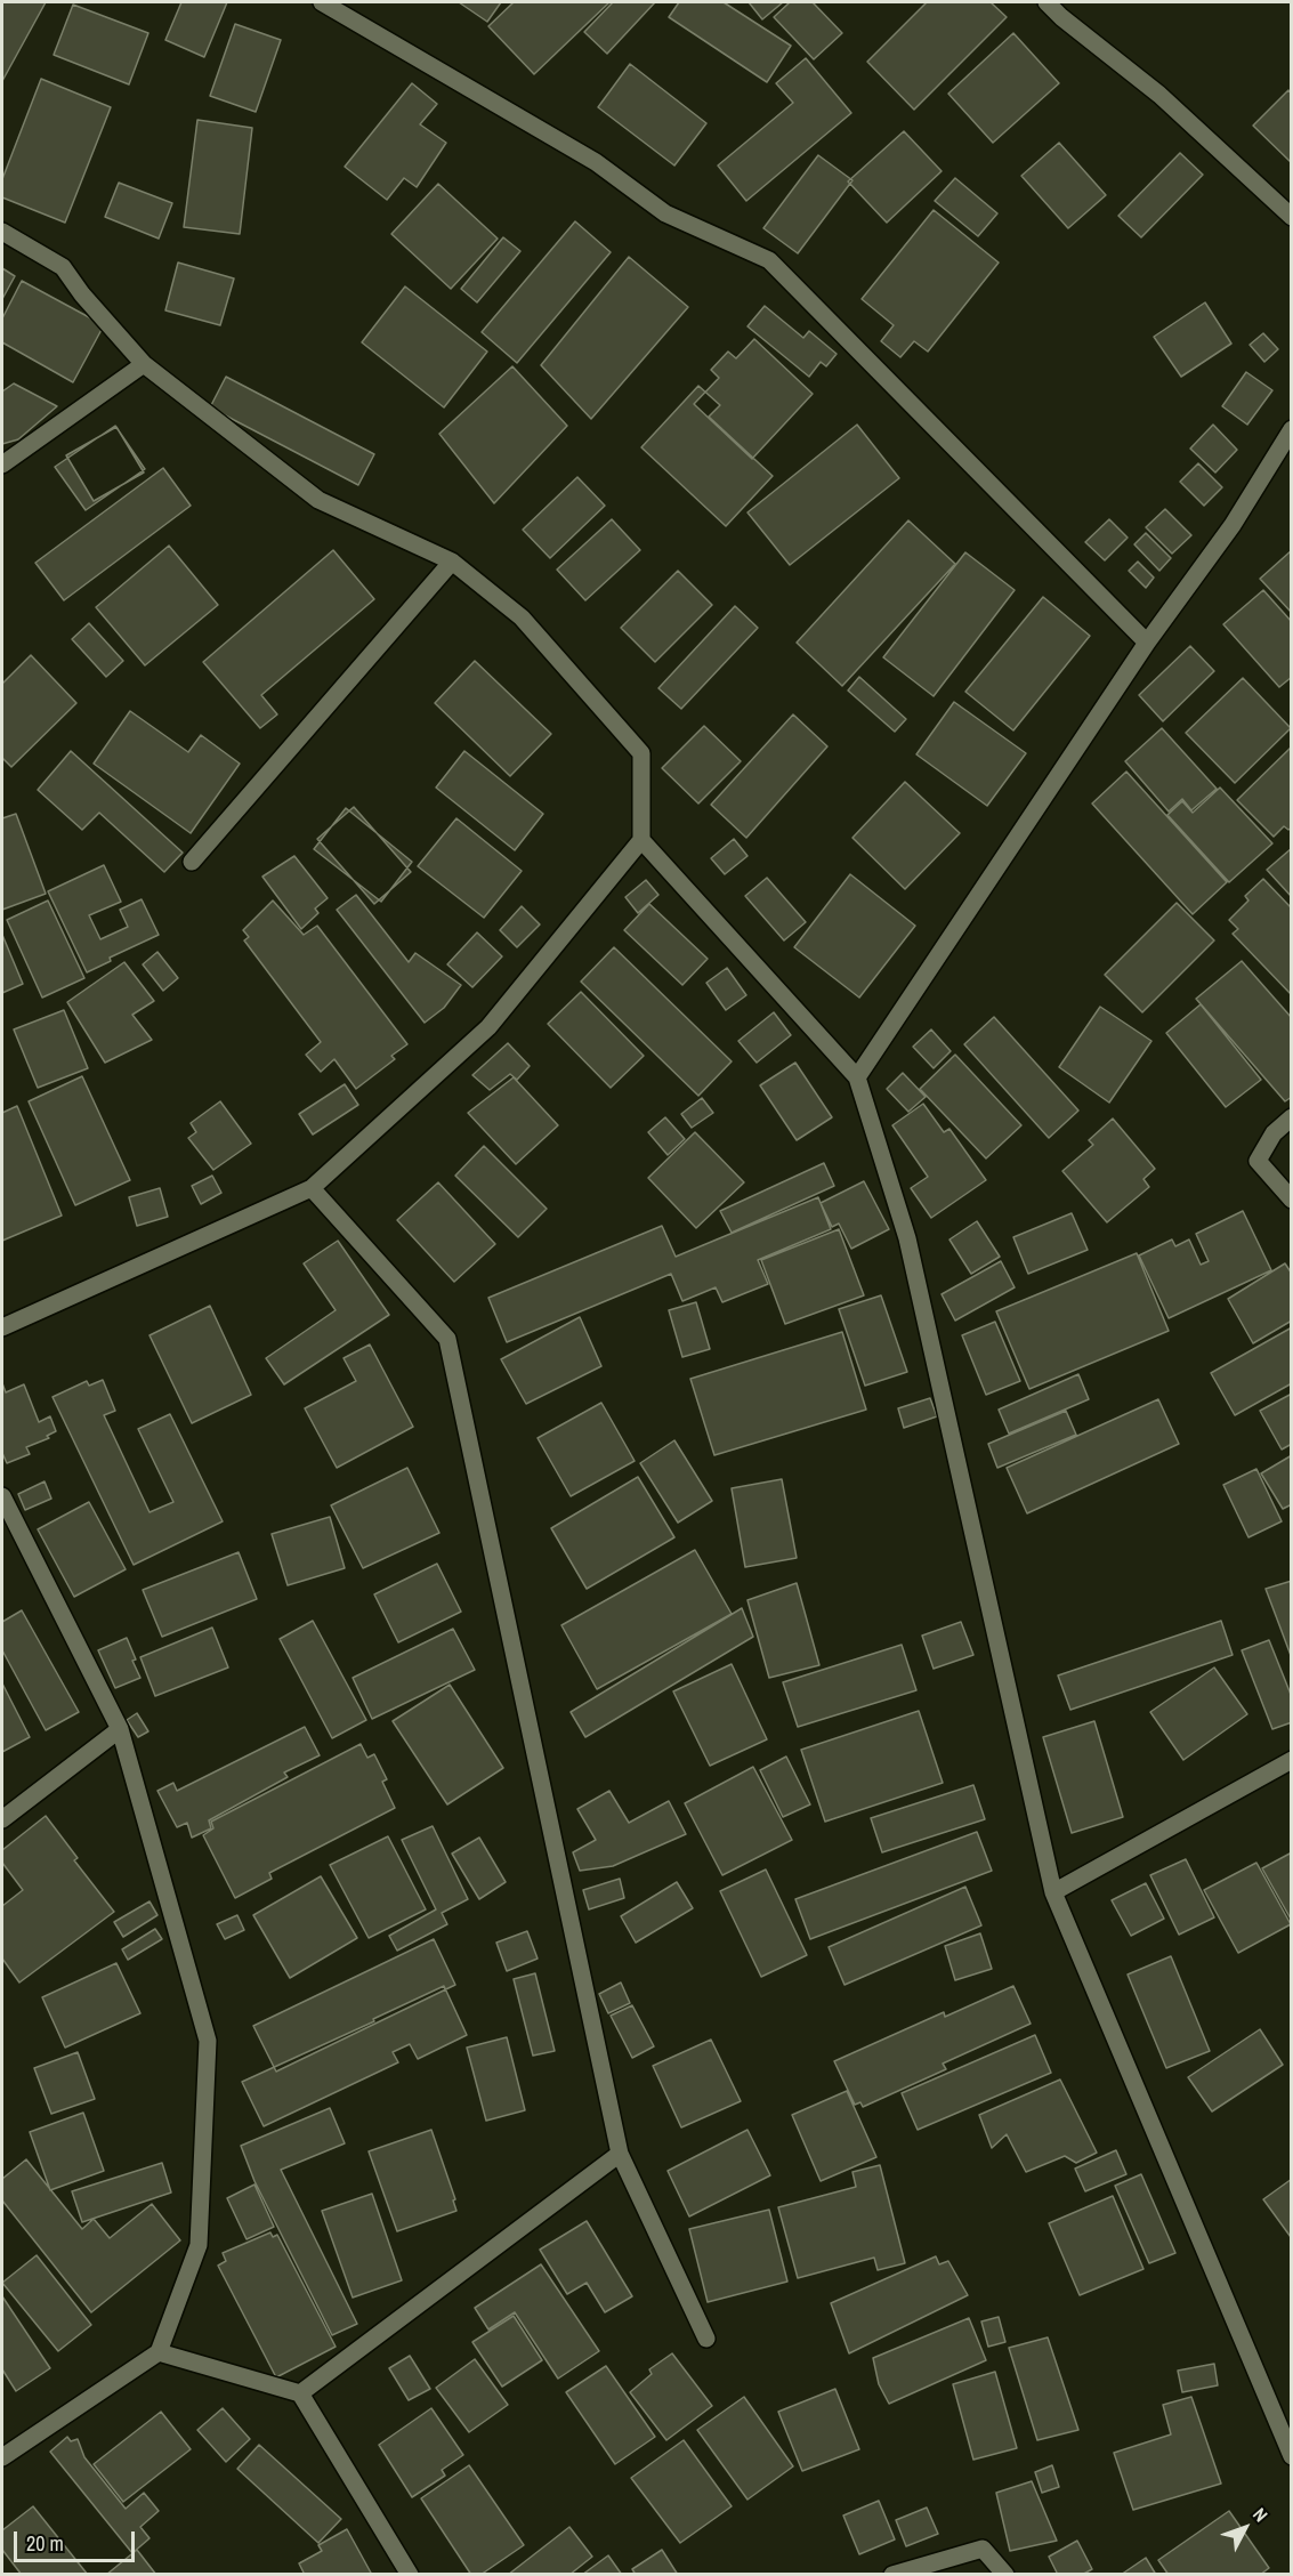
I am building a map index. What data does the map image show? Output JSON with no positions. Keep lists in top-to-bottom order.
{
  "scale_bar": "20 m",
  "north": "top right"
}
